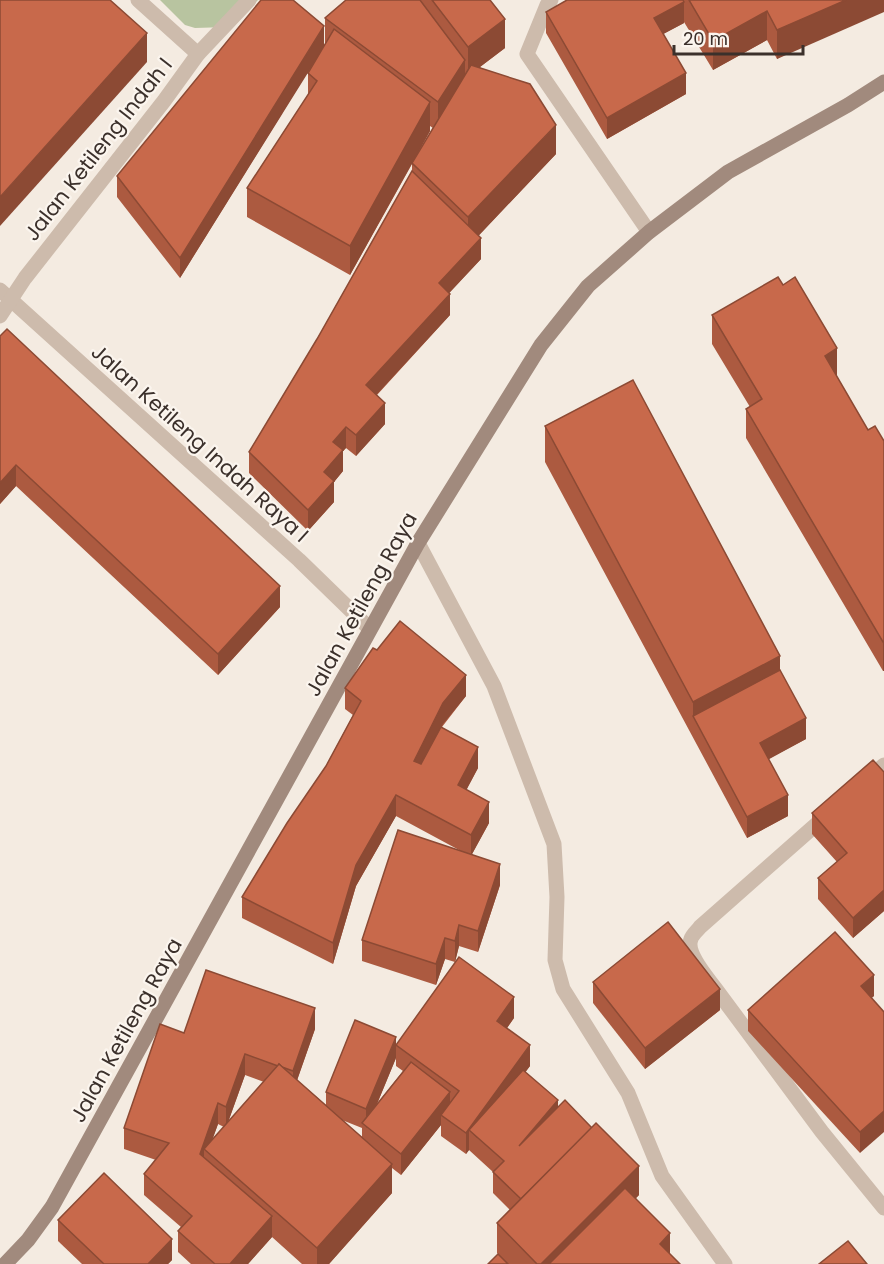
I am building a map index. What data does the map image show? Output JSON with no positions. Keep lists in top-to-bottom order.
{
  "streets": {
    "main road": ["Jalan Ketileng Raya"],
    "street": ["Jalan Ketileng Indah I", "Jalan Ketileng Indah Raya I"]
  },
  "crossings": [
    ["Jalan Ketileng Indah I", "Jalan Ketileng Indah Raya I"],
    ["Jalan Ketileng Indah Raya I", "Jalan Ketileng Raya"]
  ],
  "scale_bar": "20 m"
}
